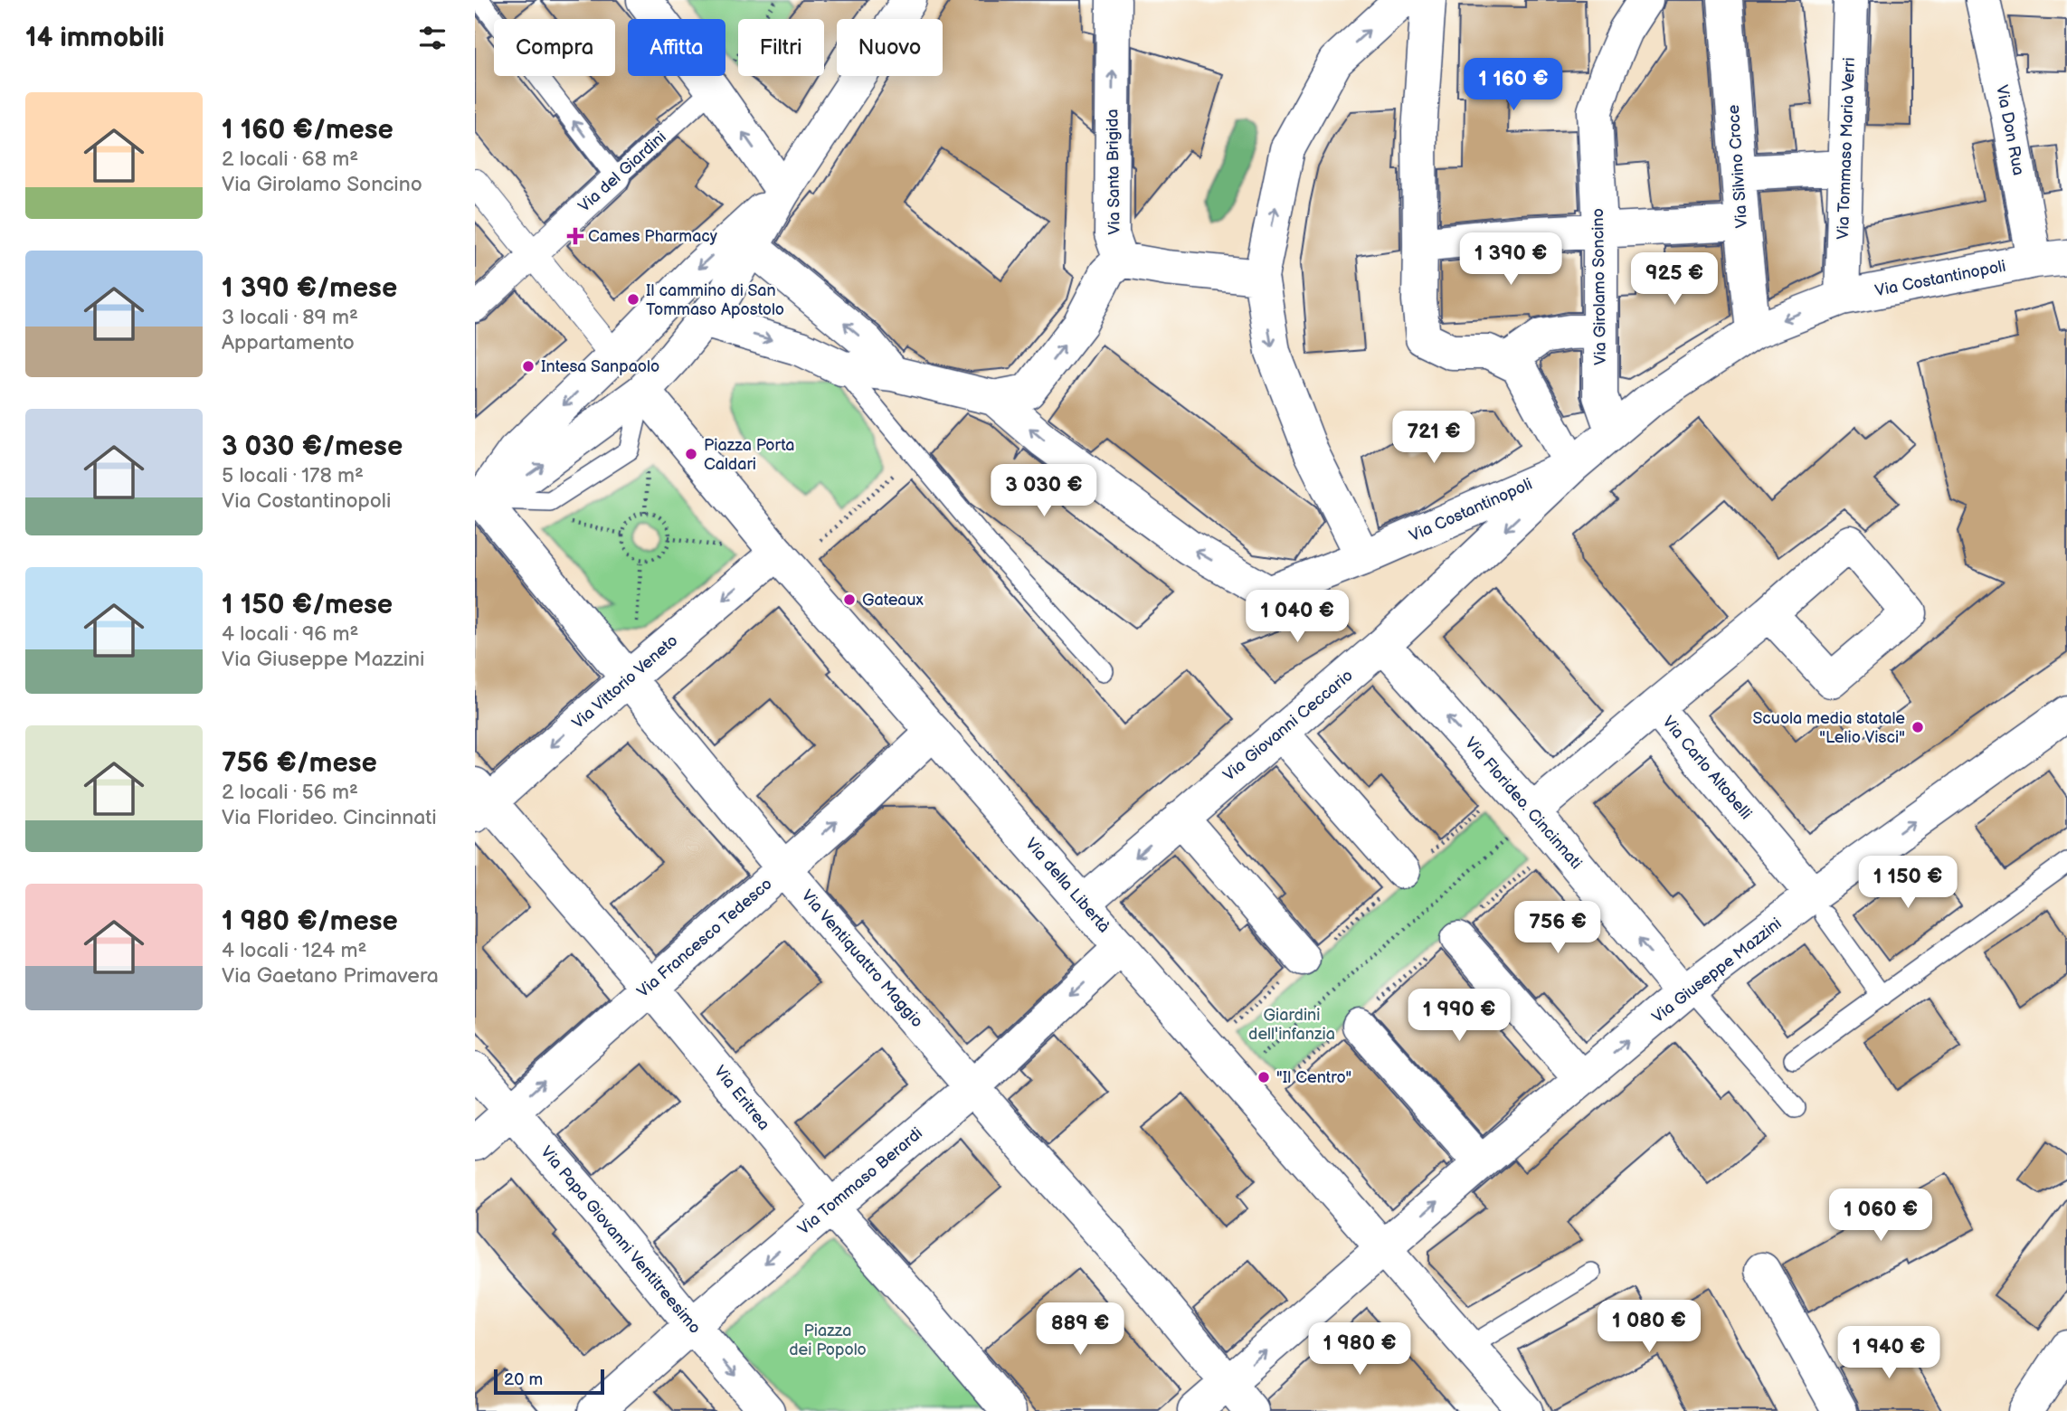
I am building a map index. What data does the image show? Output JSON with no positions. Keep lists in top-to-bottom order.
{
  "streets": {
    "street": [
      "Via Don Rua",
      "Via Tommaso Maria Verri",
      "Via Silvino Croce",
      "Via del Giardini",
      "Via Santa Brigida",
      "Via Costantinopoli",
      "Via Girolamo Soncino",
      "Via Vittorio Veneto",
      "Via Giovanni Ceccario",
      "Via Carlo Altobelli",
      "Via Florideo. Cincinnati",
      "Via della Libertà",
      "Via Francesco Tedesco",
      "Via Ventiquattro Maggio",
      "Via Giuseppe Mazzini",
      "Via Eritrea",
      "Via Tommaso Berardi",
      "Via Papa Giovanni Ventitreesimo"
    ]
  },
  "crossings": [
    ["Via Don Rua", "Via Costantinopoli"],
    ["Via Tommaso Maria Verri", "Via Costantinopoli"],
    ["Via Silvino Croce", "Via Costantinopoli"],
    ["Via Costantinopoli", "Via Girolamo Soncino"],
    ["Via Costantinopoli", "Via Giovanni Ceccario"],
    ["Via Vittorio Veneto", "Via della Libertà"],
    ["Via Vittorio Veneto", "Via Ventiquattro Maggio"],
    ["Via Vittorio Veneto", "Via Eritrea"],
    ["Via Giovanni Ceccario", "Via Florideo. Cincinnati"],
    ["Via Giovanni Ceccario", "Via della Libertà"],
    ["Via Carlo Altobelli", "Via Florideo. Cincinnati"],
    ["Via Carlo Altobelli", "Via Giuseppe Mazzini"],
    ["Via Florideo. Cincinnati", "Via Giuseppe Mazzini"],
    ["Via della Libertà", "Via Francesco Tedesco"],
    ["Via della Libertà", "Via Giuseppe Mazzini"],
    ["Via della Libertà", "Via Tommaso Berardi"],
    ["Via Francesco Tedesco", "Via Ventiquattro Maggio"],
    ["Via Francesco Tedesco", "Via Eritrea"],
    ["Via Francesco Tedesco", "Via Papa Giovanni Ventitreesimo"],
    ["Via Ventiquattro Maggio", "Via Giuseppe Mazzini"],
    ["Via Ventiquattro Maggio", "Via Tommaso Berardi"],
    ["Via Eritrea", "Via Tommaso Berardi"],
    ["Via Tommaso Berardi", "Via Papa Giovanni Ventitreesimo"]
  ],
  "one_way": [
    "Via Giovanni Ceccario",
    "Via Francesco Tedesco",
    "Via Giuseppe Mazzini",
    "Via Tommaso Berardi"
  ],
  "parks": ["Giardini dell'infanzia", "Piazza dei Popolo"],
  "places": {
    "health": ["Cames Pharmacy"],
    "other": [
      "Il cammino di San Tommaso Apostolo",
      "Intesa Sanpaolo",
      "Piazza Porta Caldari",
      "Gateaux",
      "Scuola media statale \"Lelio Visci\"",
      "\"Il Centro\""
    ]
  },
  "scale_bar": "20 m",
  "page": {
    "heading": "14 immobili",
    "chip": [
      "Compra",
      "Affitta",
      "Filtri",
      "Nuovo"
    ],
    "price": [
      "1 160 €",
      "1 390 €",
      "925 €",
      "721 €",
      "3 030 €",
      "1 040 €",
      "1 150 €",
      "756 €",
      "1 990 €",
      "1 060 €",
      "1 080 €",
      "889 €",
      "1 980 €",
      "1 940 €"
    ],
    "list": [
      {
        "name": "1 160 €/mese",
        "note": "2 locali · 68 m² · Via Girolamo Soncino"
      },
      {
        "name": "1 390 €/mese",
        "note": "3 locali · 89 m² · Appartamento"
      },
      {
        "name": "3 030 €/mese",
        "note": "5 locali · 178 m² · Via Costantinopoli"
      },
      {
        "name": "1 150 €/mese",
        "note": "4 locali · 96 m² · Via Giuseppe Mazzini"
      },
      {
        "name": "756 €/mese",
        "note": "2 locali · 56 m² · Via Florideo. Cincinnati"
      },
      {
        "name": "1 980 €/mese",
        "note": "4 locali · 124 m² · Via Gaetano Primavera"
      }
    ],
    "scale": "20 m"
  }
}
